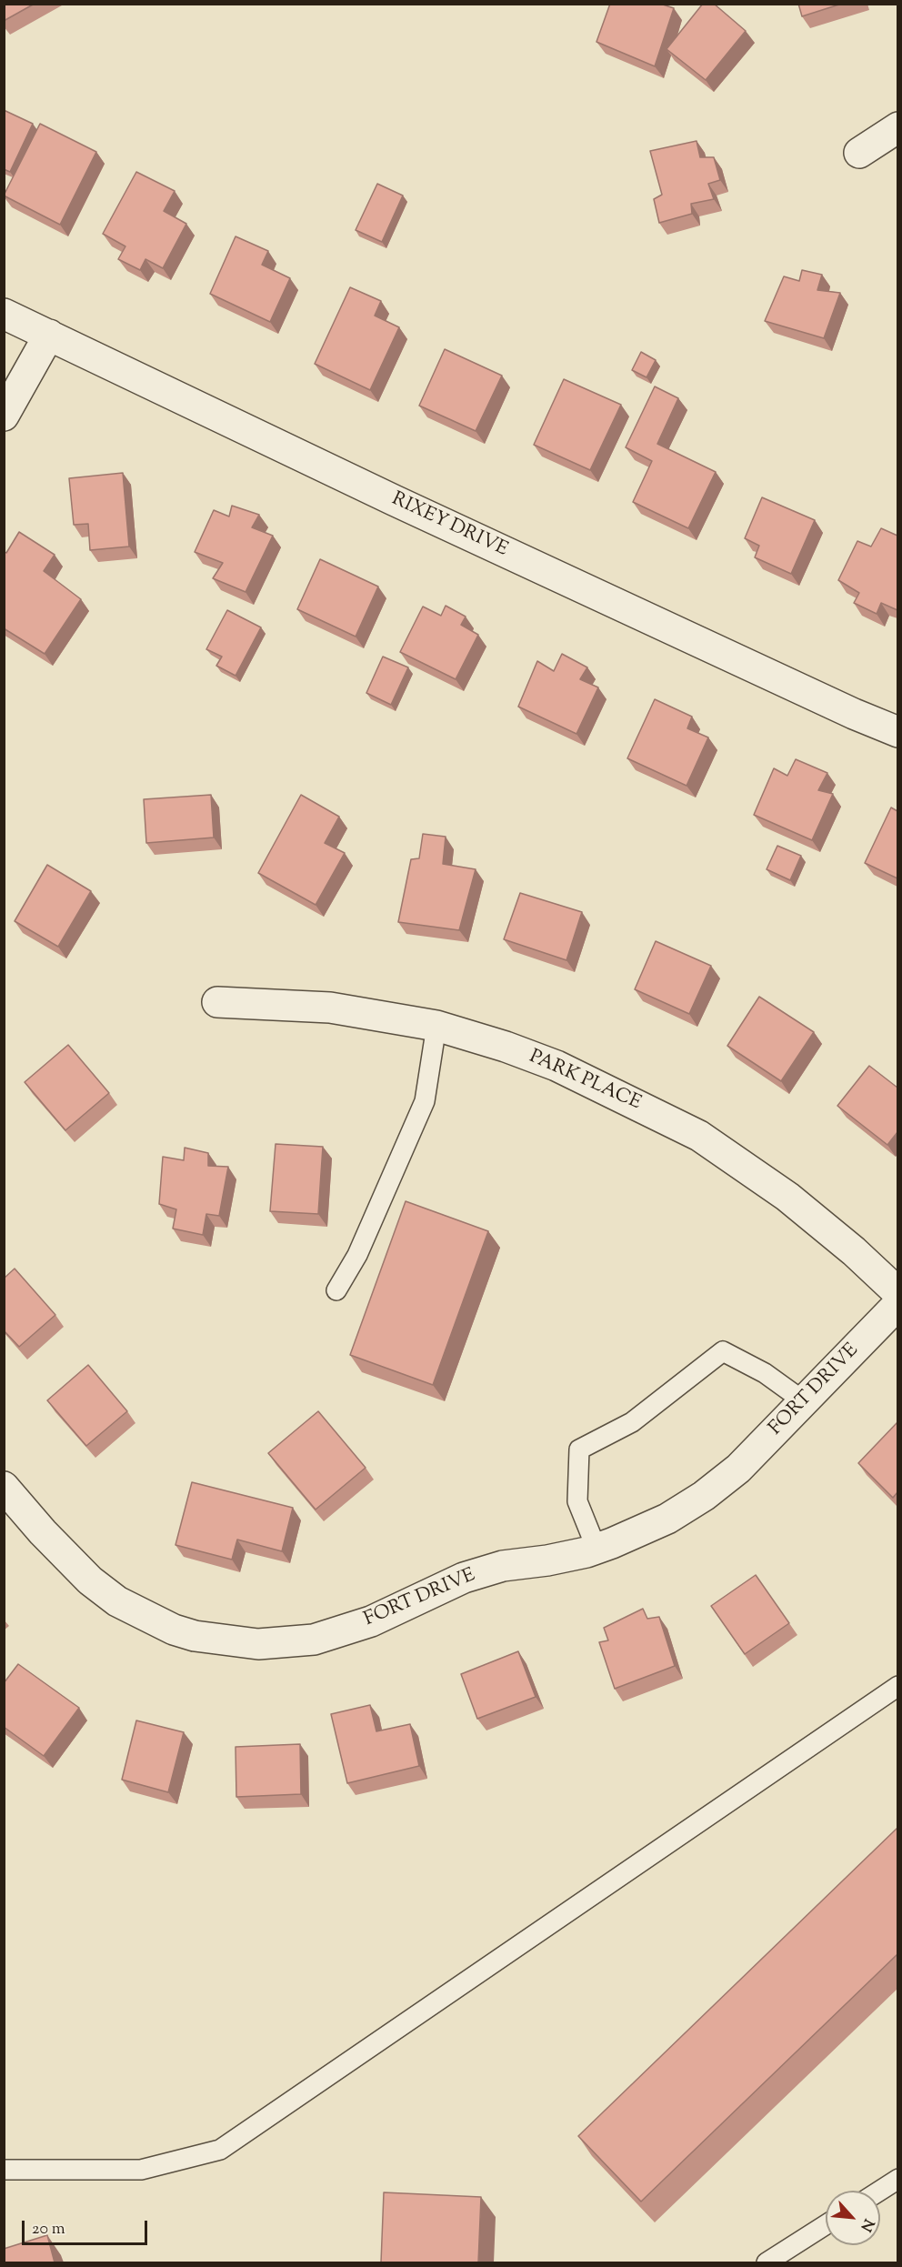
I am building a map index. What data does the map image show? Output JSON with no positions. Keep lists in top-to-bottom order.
{
  "streets": {
    "street": ["RIXEY DRIVE", "PARK PLACE", "FORT DRIVE"]
  },
  "scale_bar": "20 m",
  "north": "bottom right"
}
